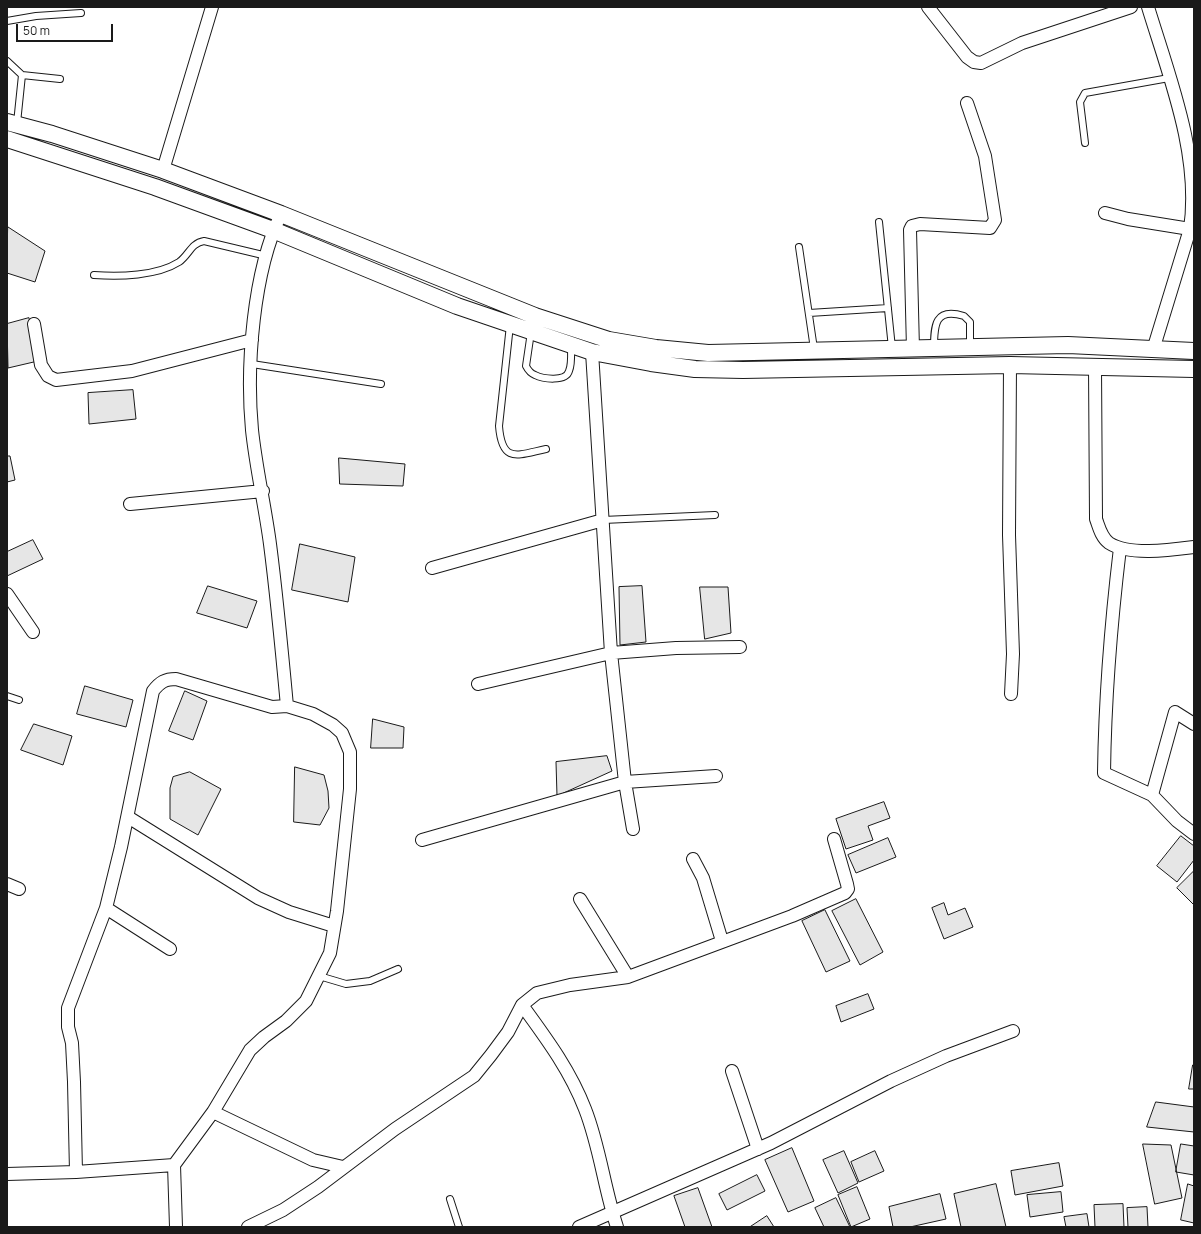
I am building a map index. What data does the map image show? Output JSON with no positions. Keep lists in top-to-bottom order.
{
  "scale_bar": "50 m"
}
